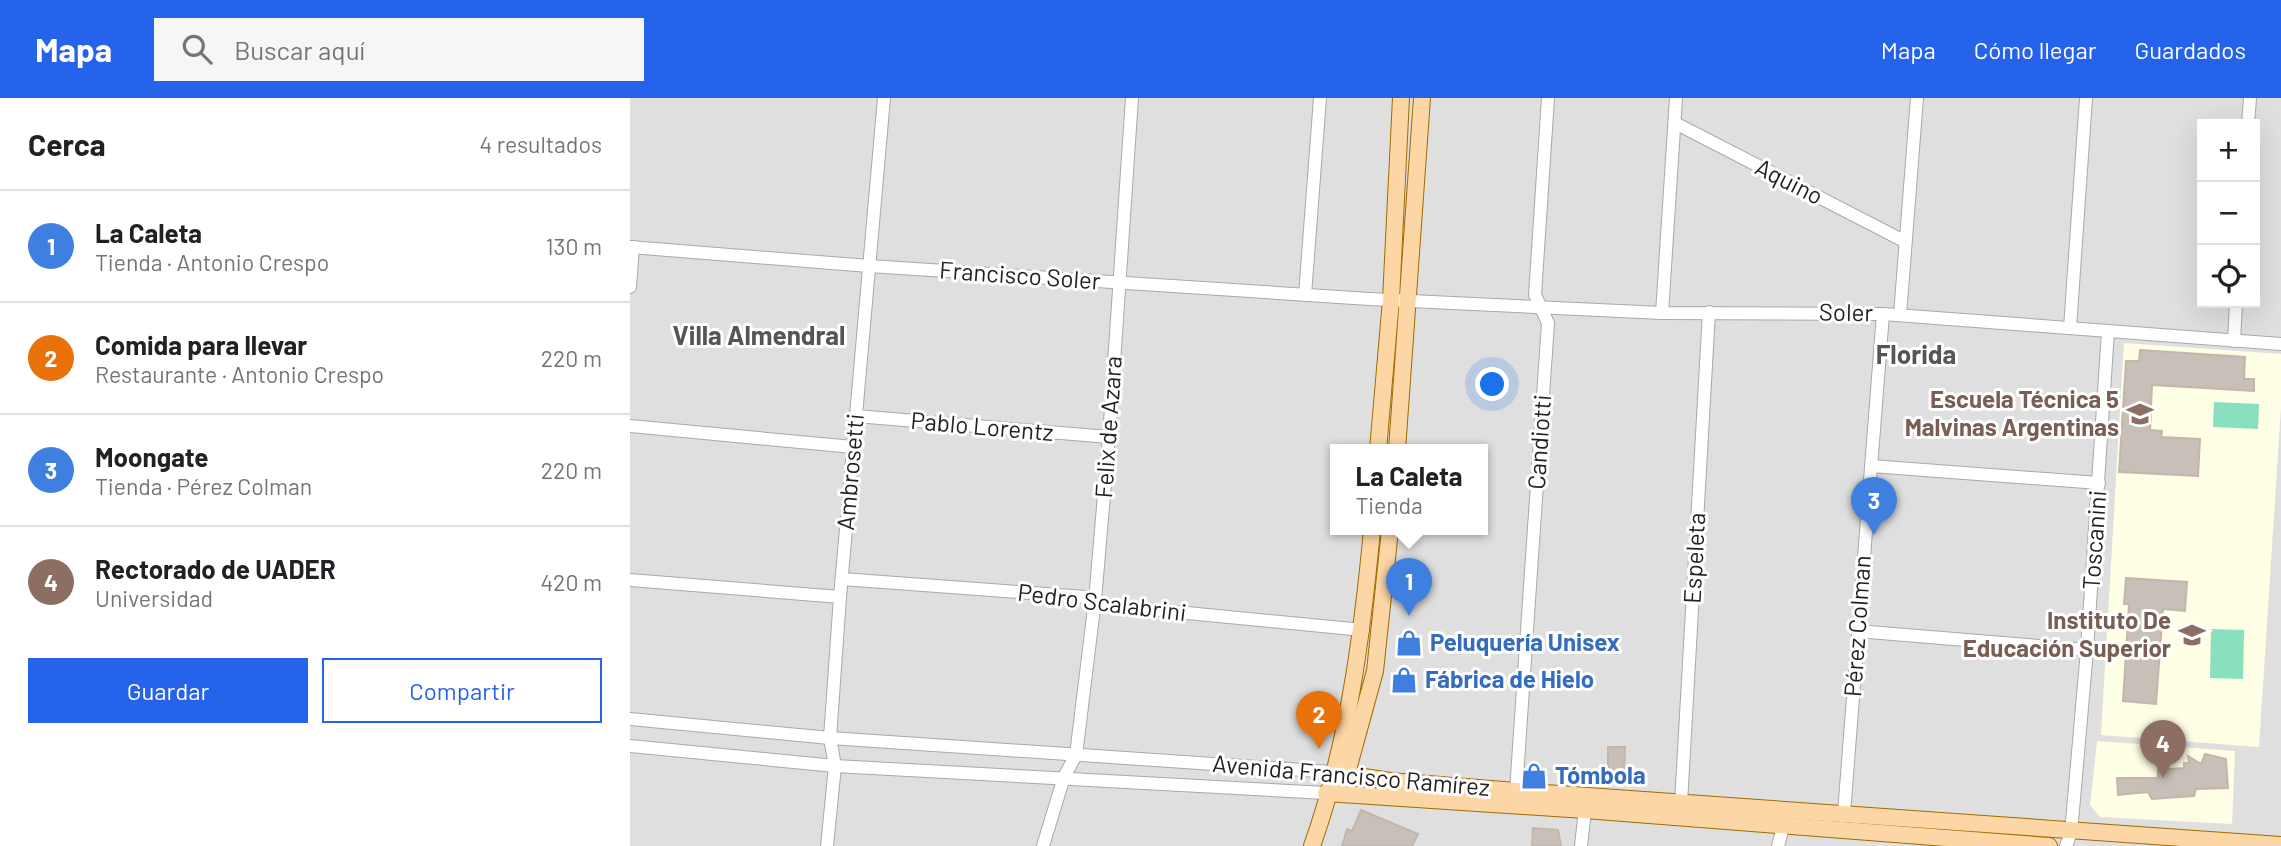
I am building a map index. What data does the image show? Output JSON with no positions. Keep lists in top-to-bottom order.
{
  "streets": {
    "main road": ["Avenida Francisco Ramírez"],
    "street": [
      "Aquino",
      "Francisco Soler",
      "Soler",
      "Pablo Lorentz",
      "Felix de Azara",
      "Candiotti",
      "Ambrosetti",
      "Toscanini",
      "Espeleta",
      "Pedro Scalabrini",
      "Pérez Colman"
    ]
  },
  "crossings": [
    ["Francisco Soler", "Soler"],
    ["Francisco Soler", "Felix de Azara"],
    ["Francisco Soler", "Ambrosetti"],
    ["Soler", "Candiotti"],
    ["Soler", "Toscanini"],
    ["Soler", "Espeleta"],
    ["Soler", "Pérez Colman"],
    ["Pablo Lorentz", "Felix de Azara"],
    ["Pablo Lorentz", "Ambrosetti"],
    ["Felix de Azara", "Pedro Scalabrini"],
    ["Felix de Azara", "Avenida Francisco Ramírez"],
    ["Candiotti", "Avenida Francisco Ramírez"],
    ["Ambrosetti", "Pedro Scalabrini"],
    ["Ambrosetti", "Avenida Francisco Ramírez"],
    ["Toscanini", "Avenida Francisco Ramírez"],
    ["Espeleta", "Avenida Francisco Ramírez"],
    ["Pérez Colman", "Avenida Francisco Ramírez"]
  ],
  "districts": ["Villa Almendral", "Florida"],
  "places": {
    "school or university": ["Escuela Técnica 5 Malvinas Argentinas", "Instituto De Educación Superior"],
    "shop": ["Peluquería Unisex", "Fábrica de Hielo", "Tómbola"]
  },
  "page": {
    "header": "Mapa",
    "search": "Buscar aquí",
    "nav": ["Mapa", "Cómo llegar", "Guardados"],
    "heading": ["Cerca", "4 resultados"],
    "map_buttons": ["+", "−"],
    "list": [
      {
        "mark": "1",
        "name": "La Caleta",
        "note": "Tienda · Antonio Crespo",
        "value": "130 m"
      },
      {
        "mark": "2",
        "name": "Comida para llevar",
        "note": "Restaurante · Antonio Crespo",
        "value": "220 m"
      },
      {
        "mark": "3",
        "name": "Moongate",
        "note": "Tienda · Pérez Colman",
        "value": "220 m"
      },
      {
        "mark": "4",
        "name": "Rectorado de UADER",
        "note": "Universidad",
        "value": "420 m"
      }
    ],
    "popup": ["La Caleta", "Tienda"],
    "pins": [
      "3",
      "1",
      "2",
      "4"
    ],
    "buttons": ["Guardar", "Compartir"]
  }
}
